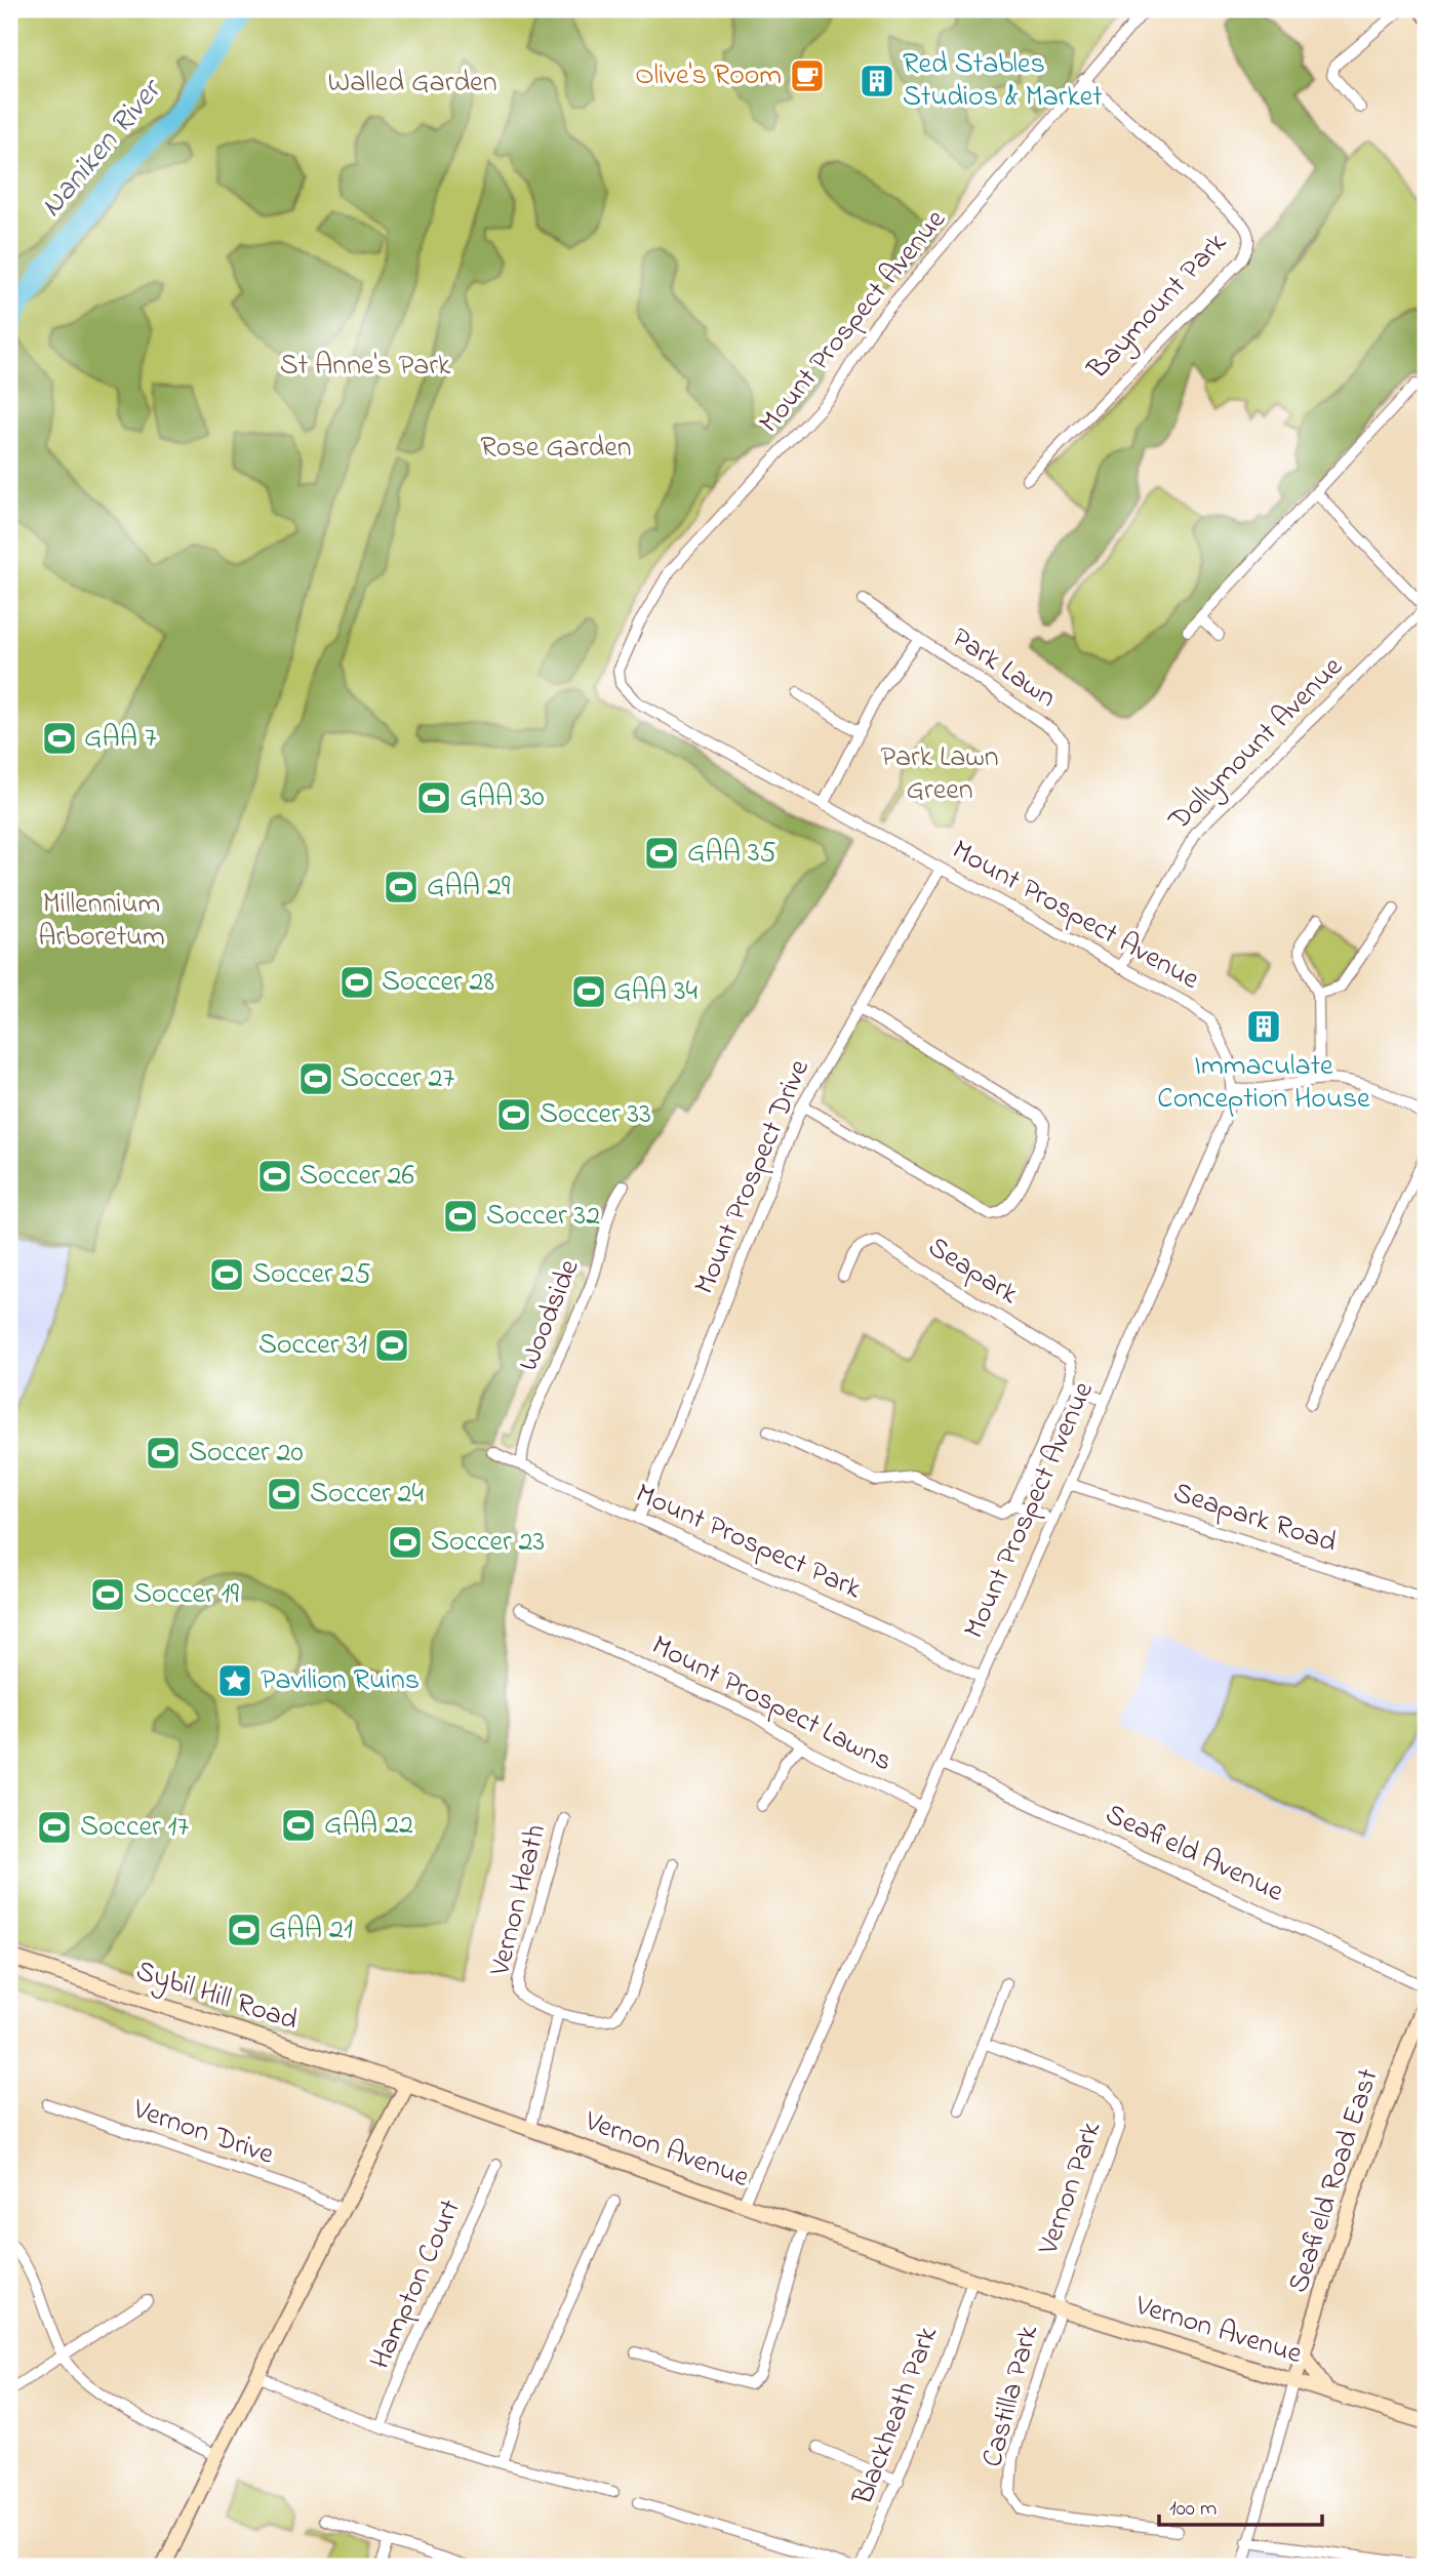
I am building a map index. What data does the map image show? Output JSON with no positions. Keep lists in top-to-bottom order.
{
  "streets": {
    "main road": ["Sybil Hill Road", "Vernon Avenue", "Seafield Road East"],
    "street": [
      "Baymount Park",
      "Mount Prospect Avenue",
      "Park Lawn",
      "Dollymount Avenue",
      "Mount Prospect Drive",
      "Seapark",
      "Woodside",
      "Seapark Road",
      "Mount Prospect Park",
      "Mount Prospect Lawns",
      "Seafield Avenue",
      "Vernon Heath",
      "Vernon Drive",
      "Vernon Park",
      "Hampton Court",
      "Castilla Park",
      "Blackheath Park"
    ]
  },
  "crossings": [
    ["Baymount Park", "Mount Prospect Avenue"],
    ["Mount Prospect Avenue", "Park Lawn"],
    ["Mount Prospect Avenue", "Dollymount Avenue"],
    ["Mount Prospect Avenue", "Mount Prospect Drive"],
    ["Mount Prospect Avenue", "Seapark Road"],
    ["Mount Prospect Avenue", "Mount Prospect Park"],
    ["Mount Prospect Avenue", "Mount Prospect Lawns"],
    ["Mount Prospect Avenue", "Seafield Avenue"],
    ["Mount Prospect Avenue", "Vernon Avenue"],
    ["Mount Prospect Drive", "Mount Prospect Park"],
    ["Woodside", "Mount Prospect Park"],
    ["Sybil Hill Road", "Vernon Avenue"],
    ["Vernon Avenue", "Seafield Road East"],
    ["Vernon Avenue", "Vernon Park"],
    ["Vernon Avenue", "Castilla Park"],
    ["Vernon Avenue", "Blackheath Park"],
    ["Vernon Park", "Castilla Park"]
  ],
  "water": ["Naniken River"],
  "parks": [
    "Walled Garden",
    "St Anne's Park",
    "Rose Garden",
    "Park Lawn Green",
    "Millennium Arboretum"
  ],
  "places": {
    "cafe": ["Olive's Room"],
    "building": ["Red Stables Studios & Market", "Immaculate Conception House"],
    "sports": [
      "GAA 7",
      "GAA 30",
      "GAA 35",
      "GAA 29",
      "Soccer 28",
      "GAA 34",
      "Soccer 27",
      "Soccer 33",
      "Soccer 26",
      "Soccer 32",
      "Soccer 25",
      "Soccer 31",
      "Soccer 20",
      "Soccer 24",
      "Soccer 23",
      "Soccer 19",
      "GAA 22",
      "Soccer 17",
      "GAA 21"
    ],
    "place": ["Pavilion Ruins"]
  },
  "scale_bar": "100 m"
}
